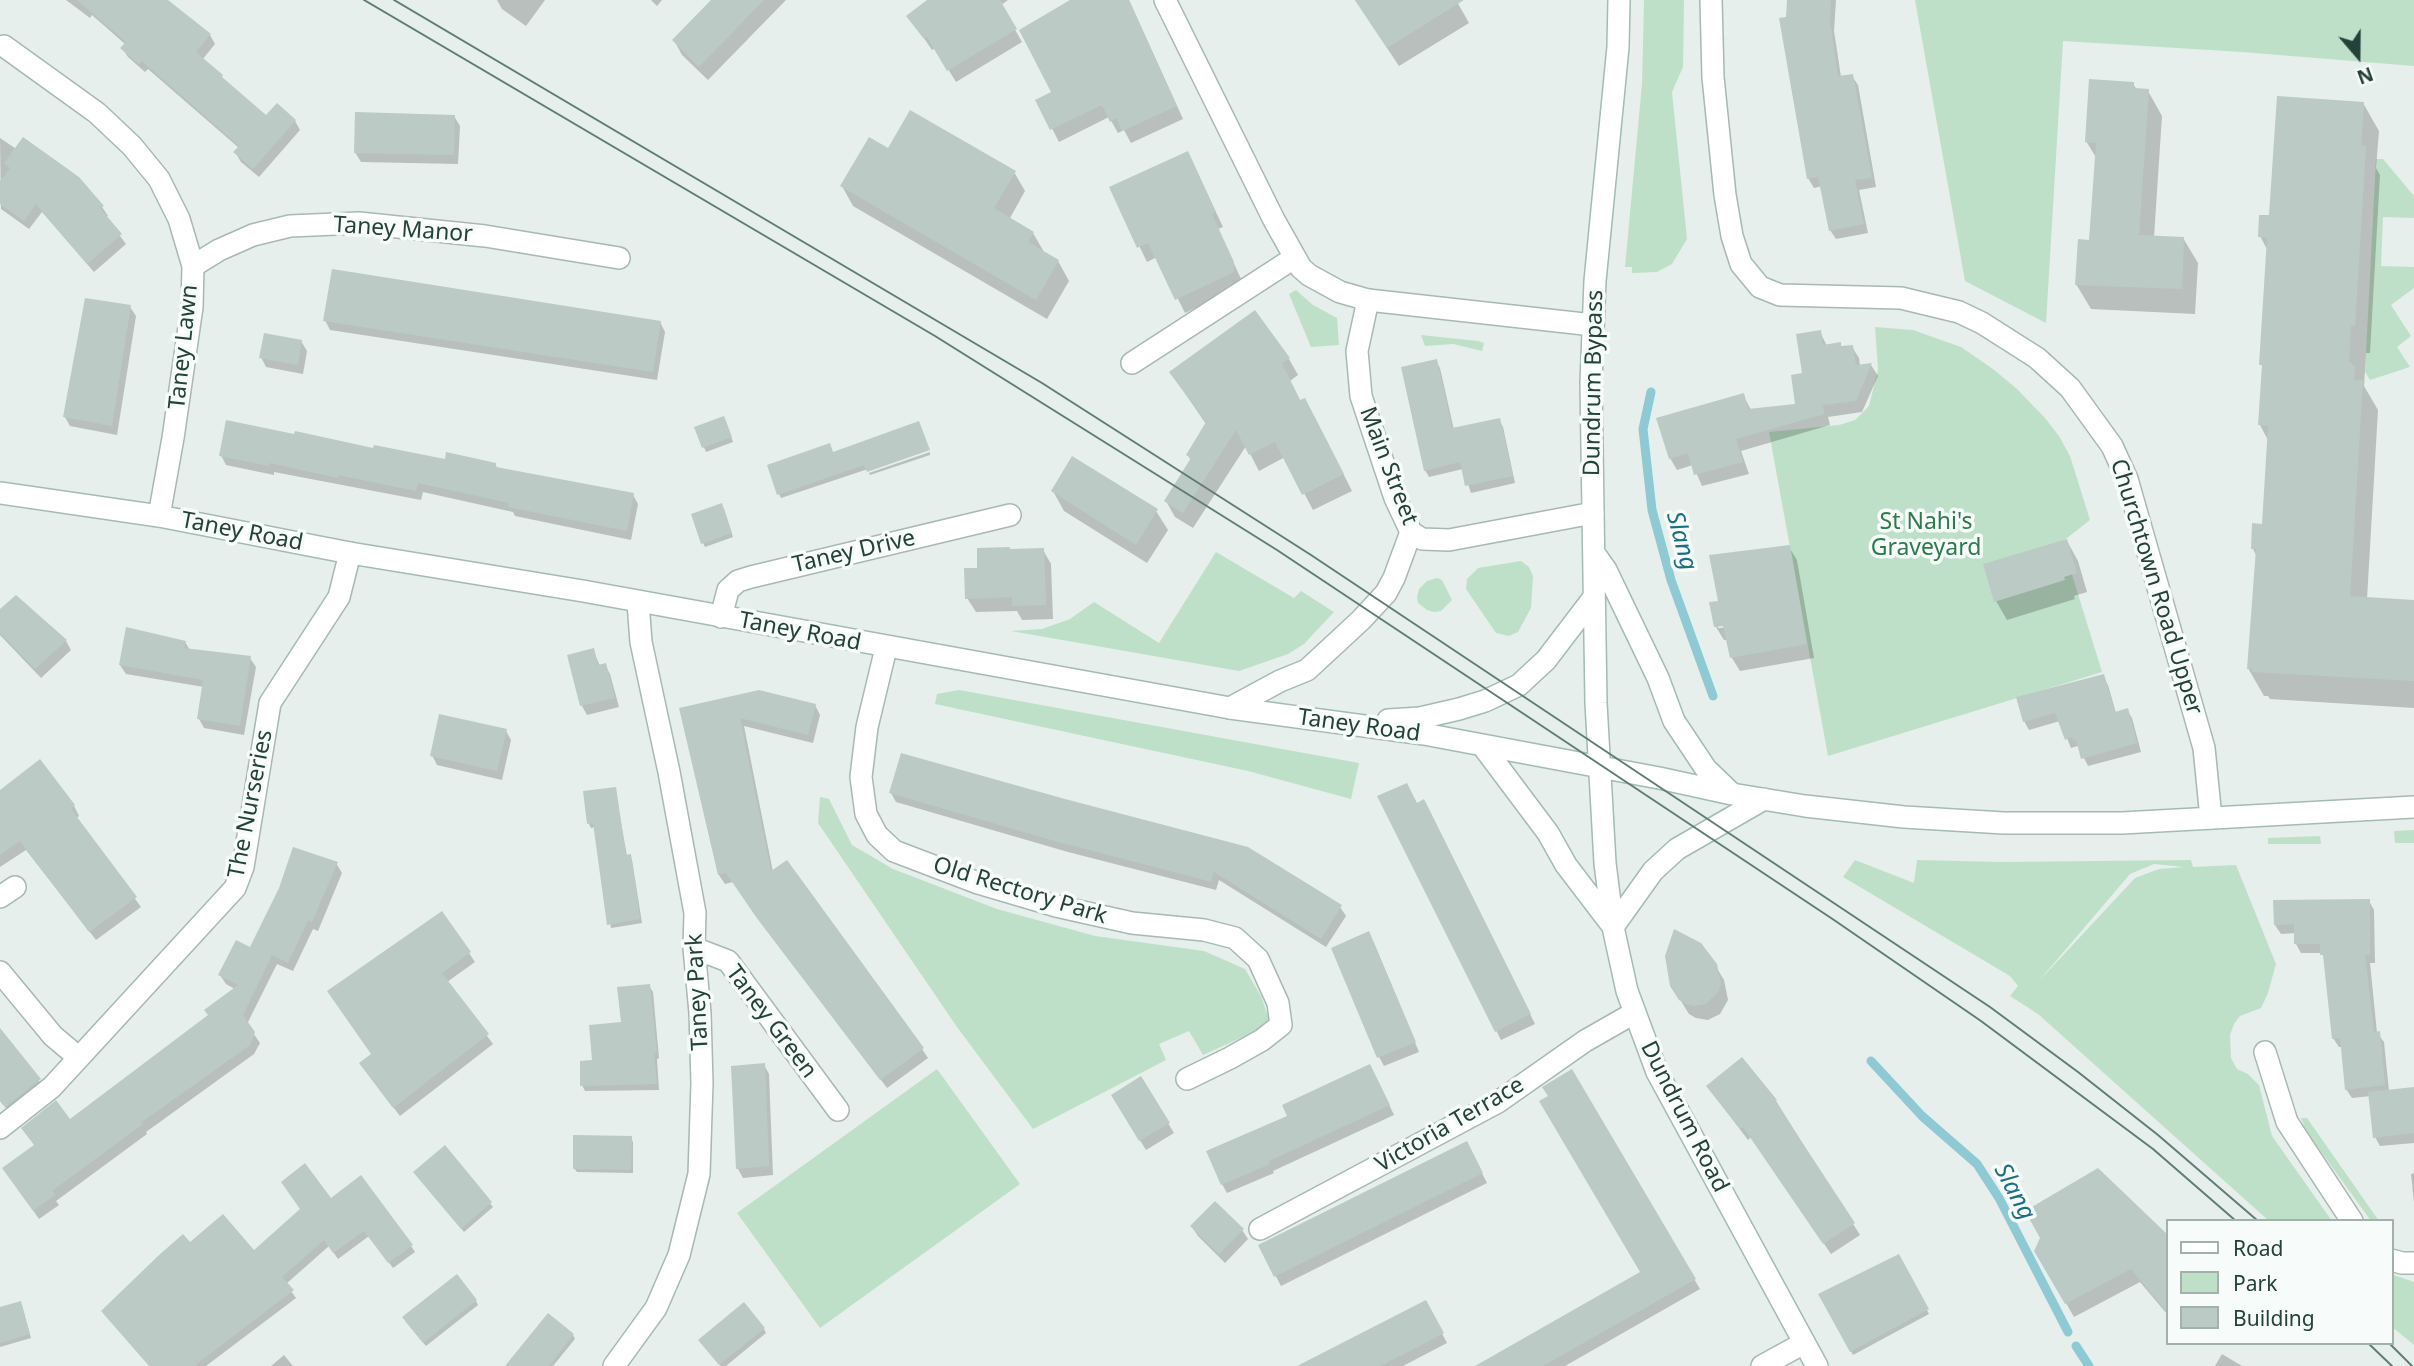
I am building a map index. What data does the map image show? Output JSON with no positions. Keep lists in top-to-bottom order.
{
  "streets": {
    "street": [
      "Taney Manor",
      "Taney Lawn",
      "Dundrum Bypass",
      "Main Street",
      "Taney Road",
      "Taney Drive",
      "Churchtown Road Upper",
      "The Nurseries",
      "Old Rectory Park",
      "Taney Park",
      "Taney Green",
      "Dundrum Road",
      "Victoria Terrace"
    ]
  },
  "crossings": [
    ["Taney Manor", "Taney Lawn"],
    ["Taney Lawn", "Taney Road"],
    ["Dundrum Bypass", "Main Street"],
    ["Dundrum Bypass", "Taney Road"],
    ["Dundrum Bypass", "Dundrum Road"],
    ["Taney Road", "Taney Drive"],
    ["Taney Road", "The Nurseries"],
    ["Taney Road", "Old Rectory Park"],
    ["Taney Road", "Taney Park"],
    ["Taney Road", "Dundrum Road"],
    ["Taney Park", "Taney Green"],
    ["Dundrum Road", "Victoria Terrace"]
  ],
  "water": ["Slang"],
  "parks": ["St Nahi's Graveyard"],
  "legend": ["Road", "Park", "Building"],
  "north": "bottom"
}
